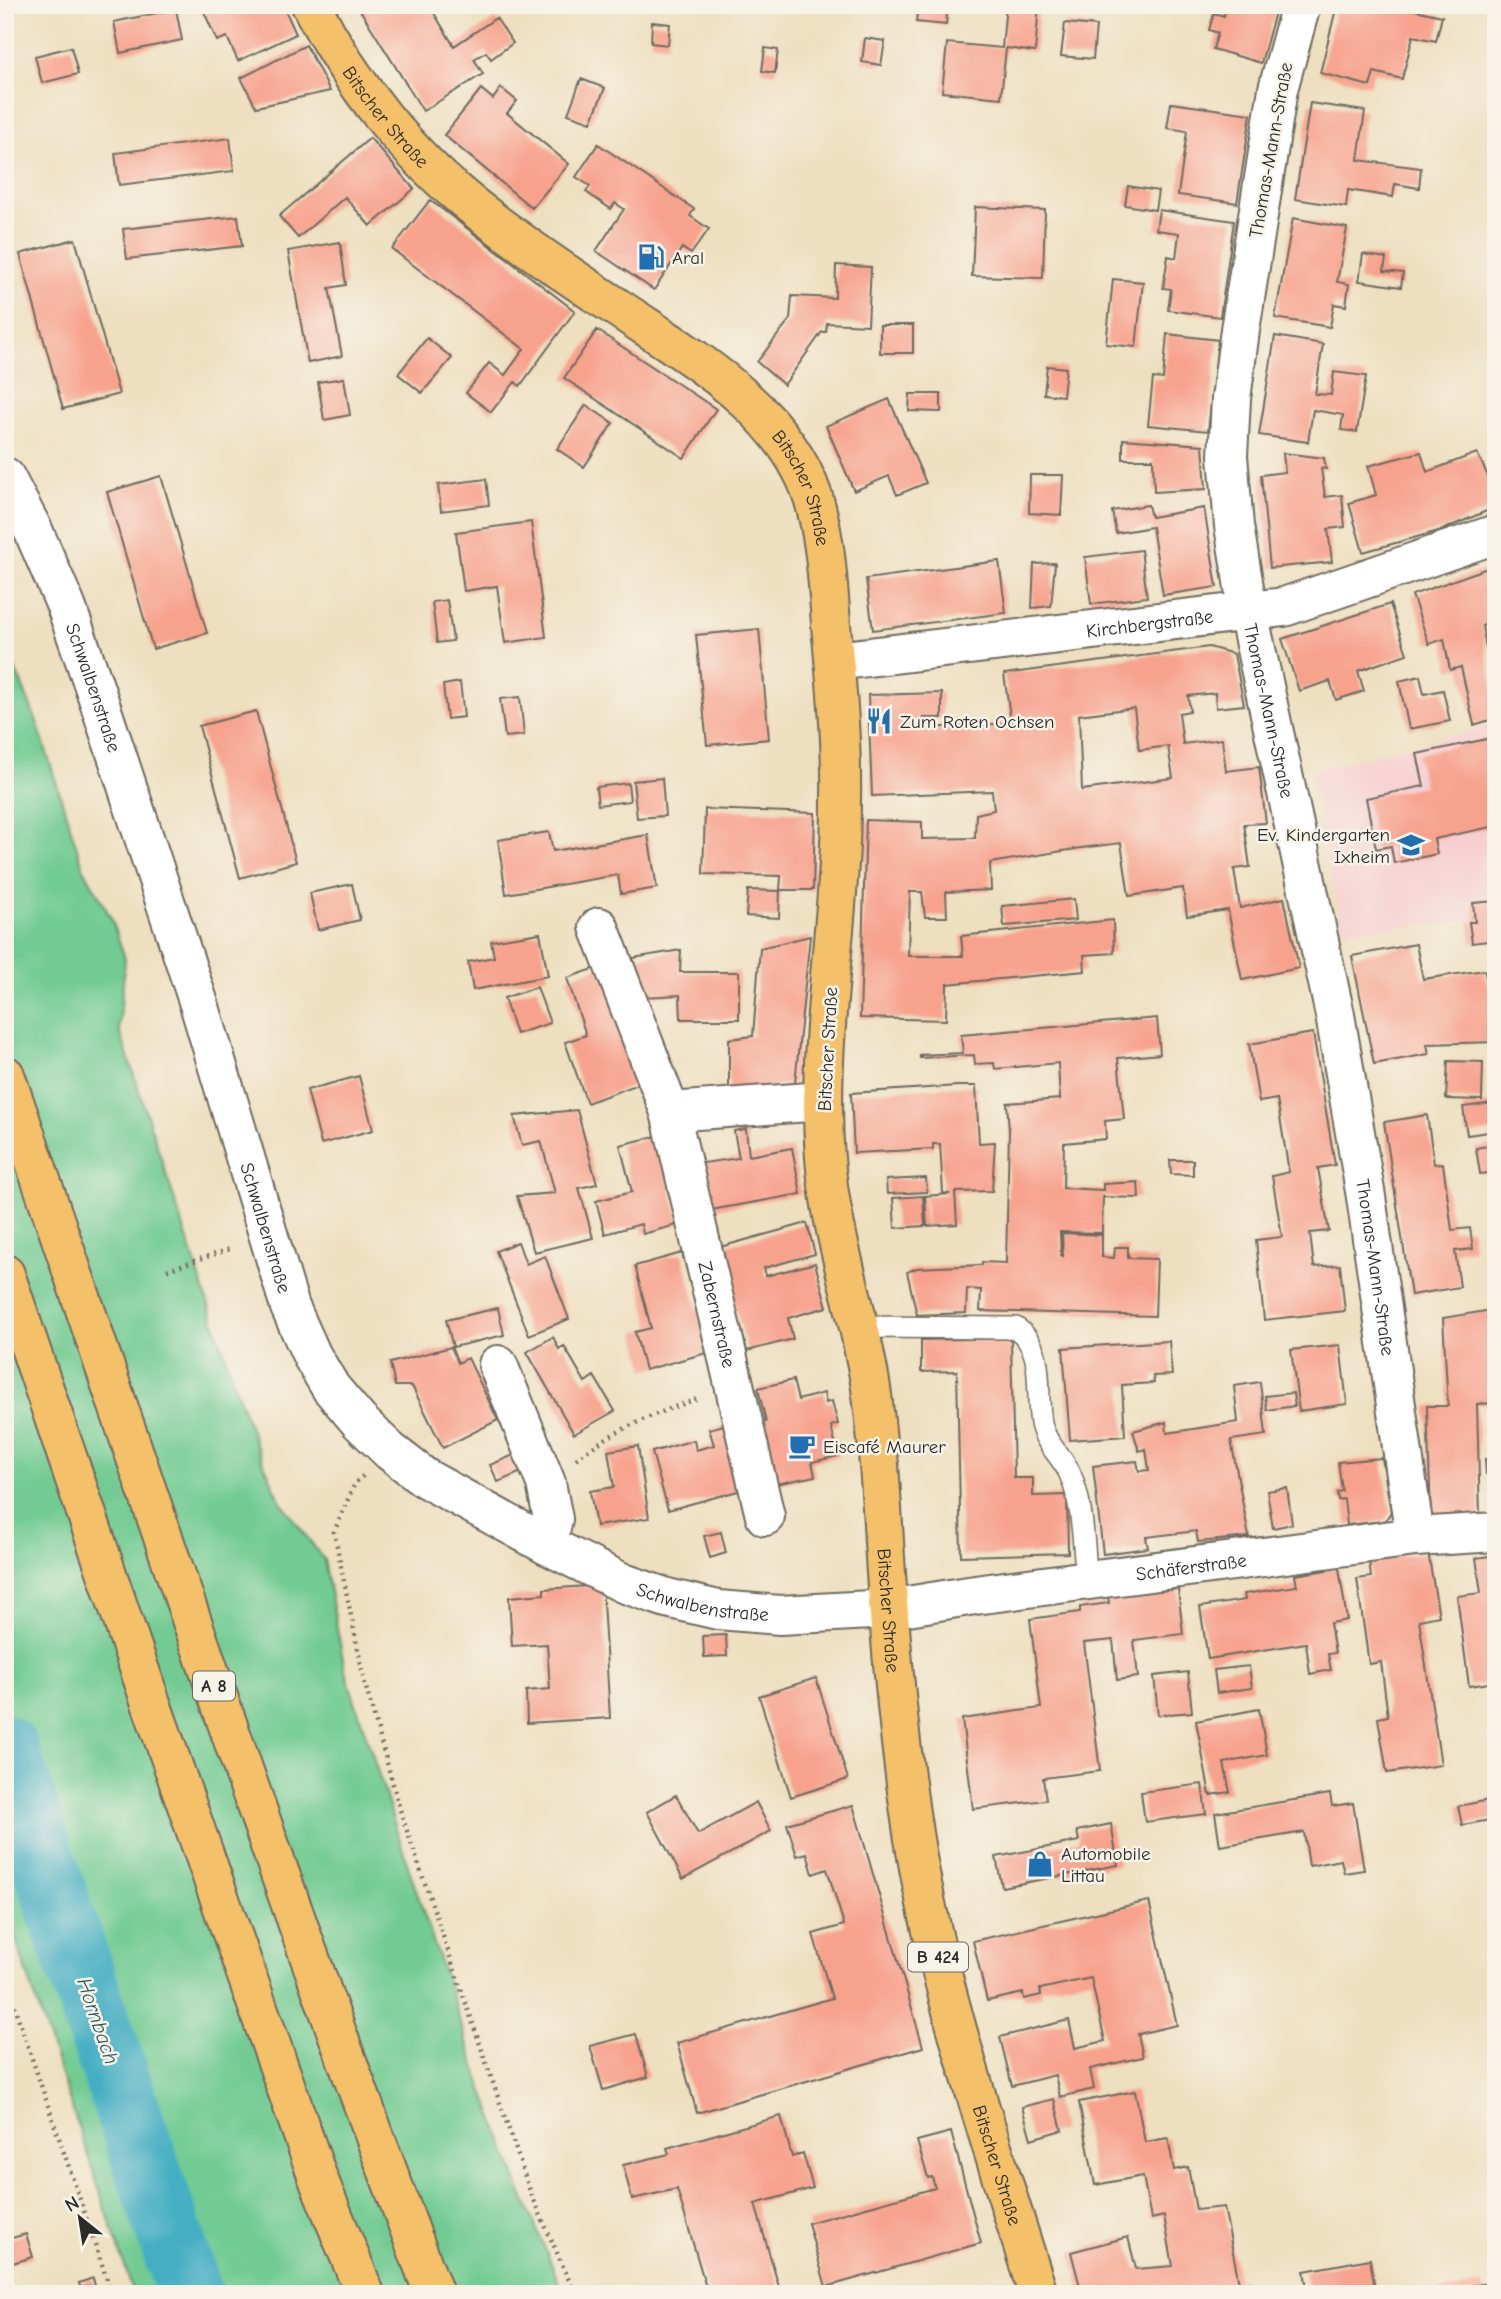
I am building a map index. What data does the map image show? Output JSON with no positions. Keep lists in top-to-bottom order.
{
  "streets": {
    "main road": ["Bitscher Straße", "A 8", "B 424"],
    "street": [
      "Thomas-Mann-Straße",
      "Kirchbergstraße",
      "Schwalbenstraße",
      "Zabernstraße",
      "Schäferstraße"
    ]
  },
  "crossings": [
    ["Bitscher Straße", "Kirchbergstraße"],
    ["Bitscher Straße", "Schwalbenstraße"],
    ["Bitscher Straße", "Schäferstraße"],
    ["Thomas-Mann-Straße", "Kirchbergstraße"],
    ["Thomas-Mann-Straße", "Schäferstraße"],
    ["Schwalbenstraße", "Schäferstraße"]
  ],
  "water": ["Hornbach"],
  "places": {
    "fuel station": ["Aral"],
    "restaurant": ["Zum Roten Ochsen"],
    "school or university": ["Ev. Kindergarten Ixheim"],
    "cafe": ["Eiscafé Maurer"],
    "shop": ["Automobile Littau"]
  },
  "north": "top left"
}
